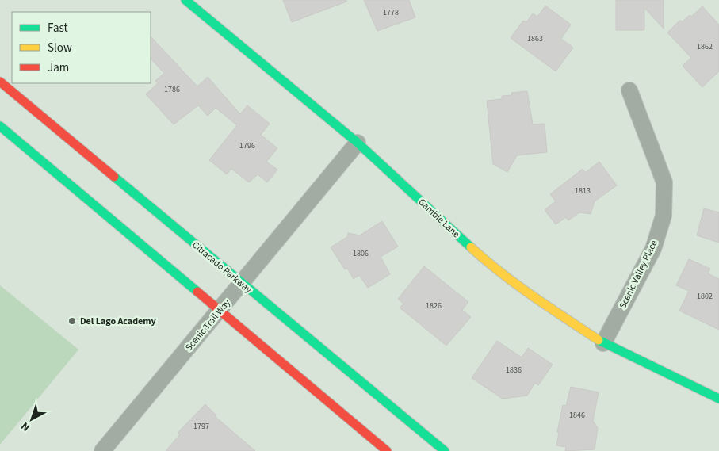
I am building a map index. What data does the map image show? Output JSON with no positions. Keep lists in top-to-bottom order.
{
  "streets": {
    "street": [
      "Gamble Lane",
      "Citracado Parkway",
      "Scenic Valley Place",
      "Scenic Trail Way"
    ]
  },
  "crossings": [
    ["Gamble Lane", "Scenic Valley Place"],
    ["Gamble Lane", "Scenic Trail Way"],
    ["Citracado Parkway", "Scenic Trail Way"]
  ],
  "places": ["Del Lago Academy"],
  "house_numbers": [
    "1778",
    "1863",
    "1862",
    "1786",
    "1796",
    "1813",
    "1806",
    "1802",
    "1826",
    "1836",
    "1846",
    "1797"
  ],
  "legend": ["Fast", "Slow", "Jam"],
  "north": "bottom left"
}
